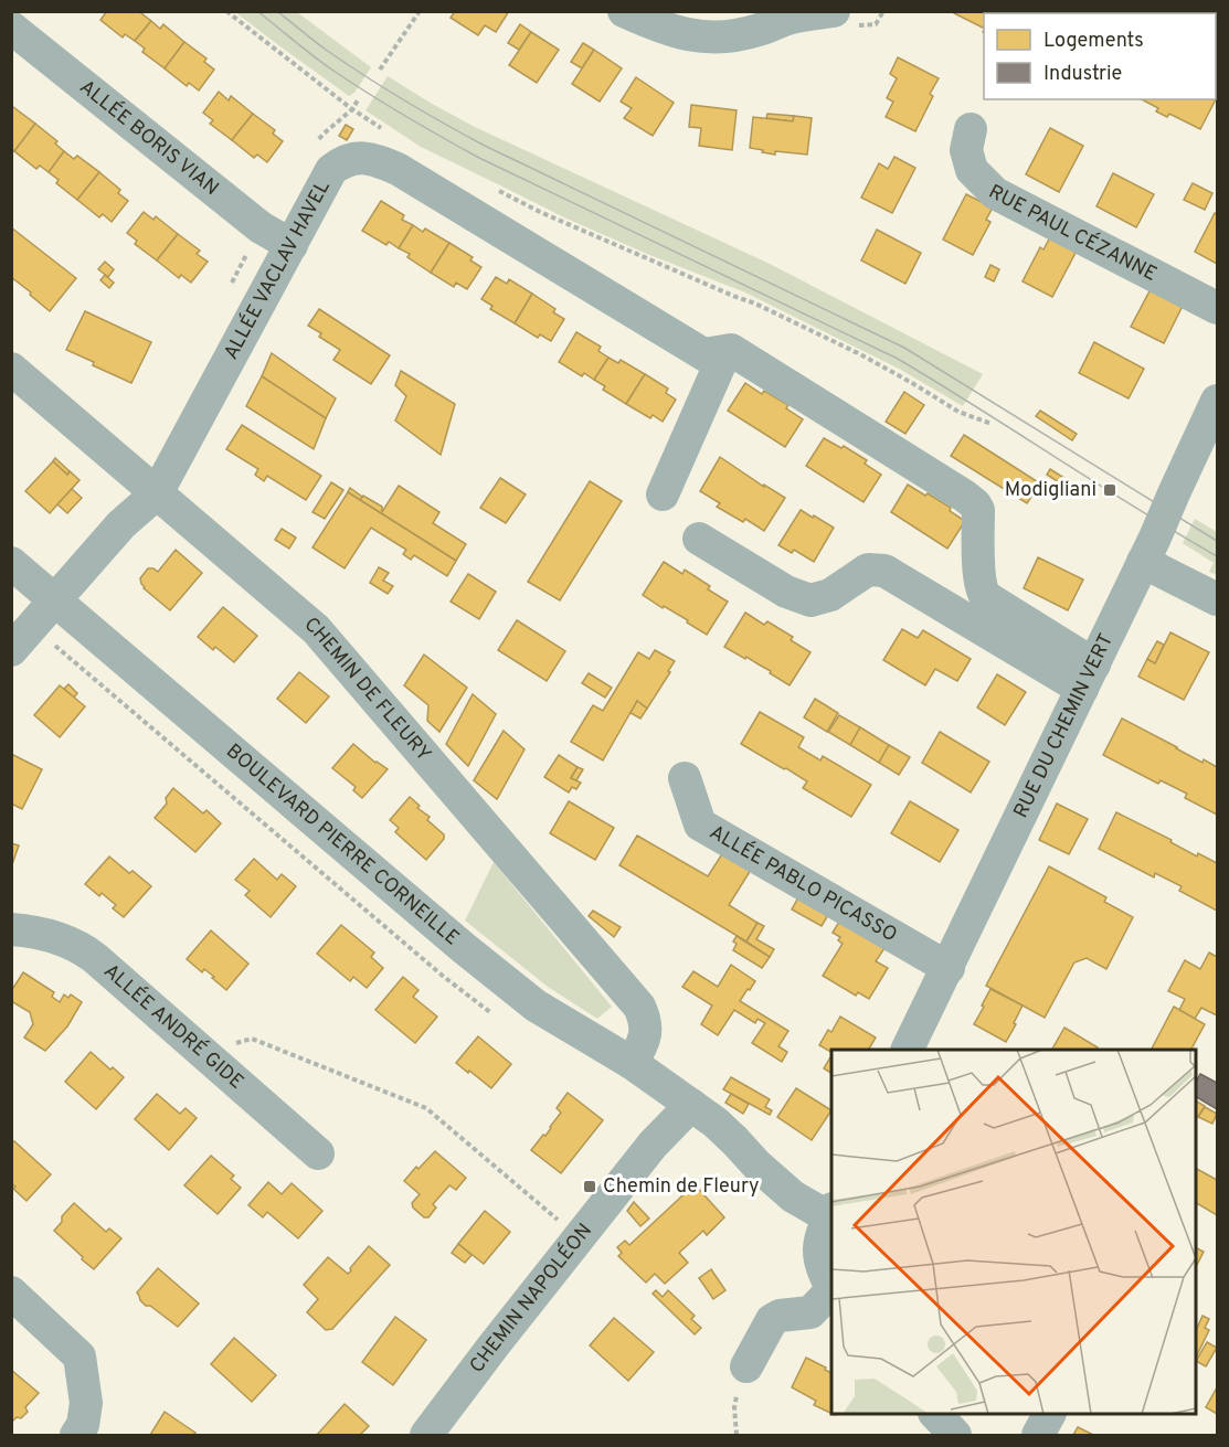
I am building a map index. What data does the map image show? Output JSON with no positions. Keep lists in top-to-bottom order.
{
  "streets": {
    "street": [
      "ALLÉE BORIS VIAN",
      "RUE PAUL CÉZANNE",
      "ALLÉE VACLAV HAVEL",
      "CHEMIN DE FLEURY",
      "RUE DU CHEMIN VERT",
      "BOULEVARD PIERRE CORNEILLE",
      "ALLÉE PABLO PICASSO",
      "ALLÉE ANDRÉ GIDE",
      "CHEMIN NAPOLÉON"
    ]
  },
  "crossings": [
    ["ALLÉE BORIS VIAN", "ALLÉE VACLAV HAVEL"],
    ["ALLÉE VACLAV HAVEL", "CHEMIN DE FLEURY"],
    ["ALLÉE VACLAV HAVEL", "BOULEVARD PIERRE CORNEILLE"],
    ["CHEMIN DE FLEURY", "BOULEVARD PIERRE CORNEILLE"],
    ["RUE DU CHEMIN VERT", "ALLÉE PABLO PICASSO"],
    ["BOULEVARD PIERRE CORNEILLE", "CHEMIN NAPOLÉON"]
  ],
  "places": {
    "transit": ["Modigliani", "Chemin de Fleury"]
  },
  "legend": ["Logements", "Industrie"]
}
